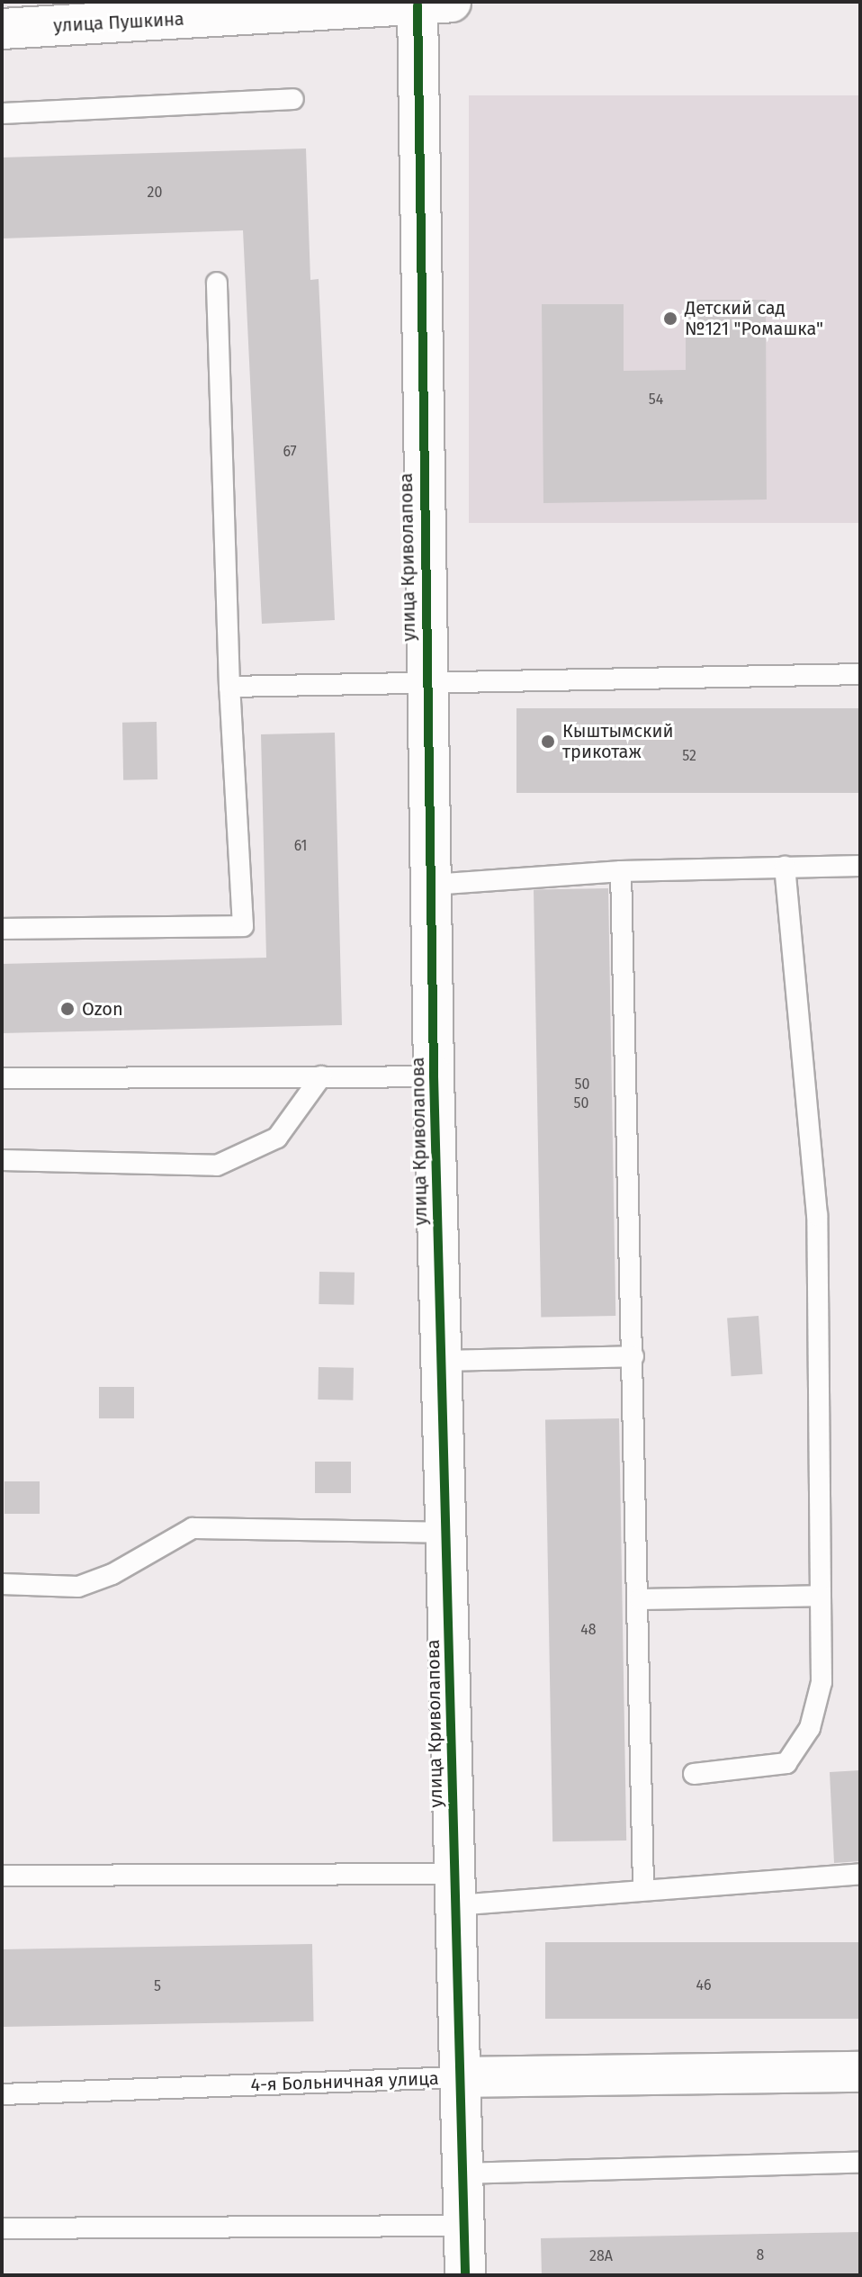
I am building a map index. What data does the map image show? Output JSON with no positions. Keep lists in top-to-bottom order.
{
  "streets": {
    "street": ["улица Пушкина", "улица Криволапова", "4-я Больничная улица"]
  },
  "crossings": [
    ["улица Пушкина", "улица Криволапова"],
    ["улица Криволапова", "4-я Больничная улица"]
  ],
  "places": ["Детский сад №121 \"Ромашка\"", "Кыштымский трикотаж", "Ozon"],
  "house_numbers": [
    "20",
    "54",
    "67",
    "52",
    "61",
    "50",
    "50",
    "48",
    "46",
    "5",
    "8",
    "28А"
  ]
}
